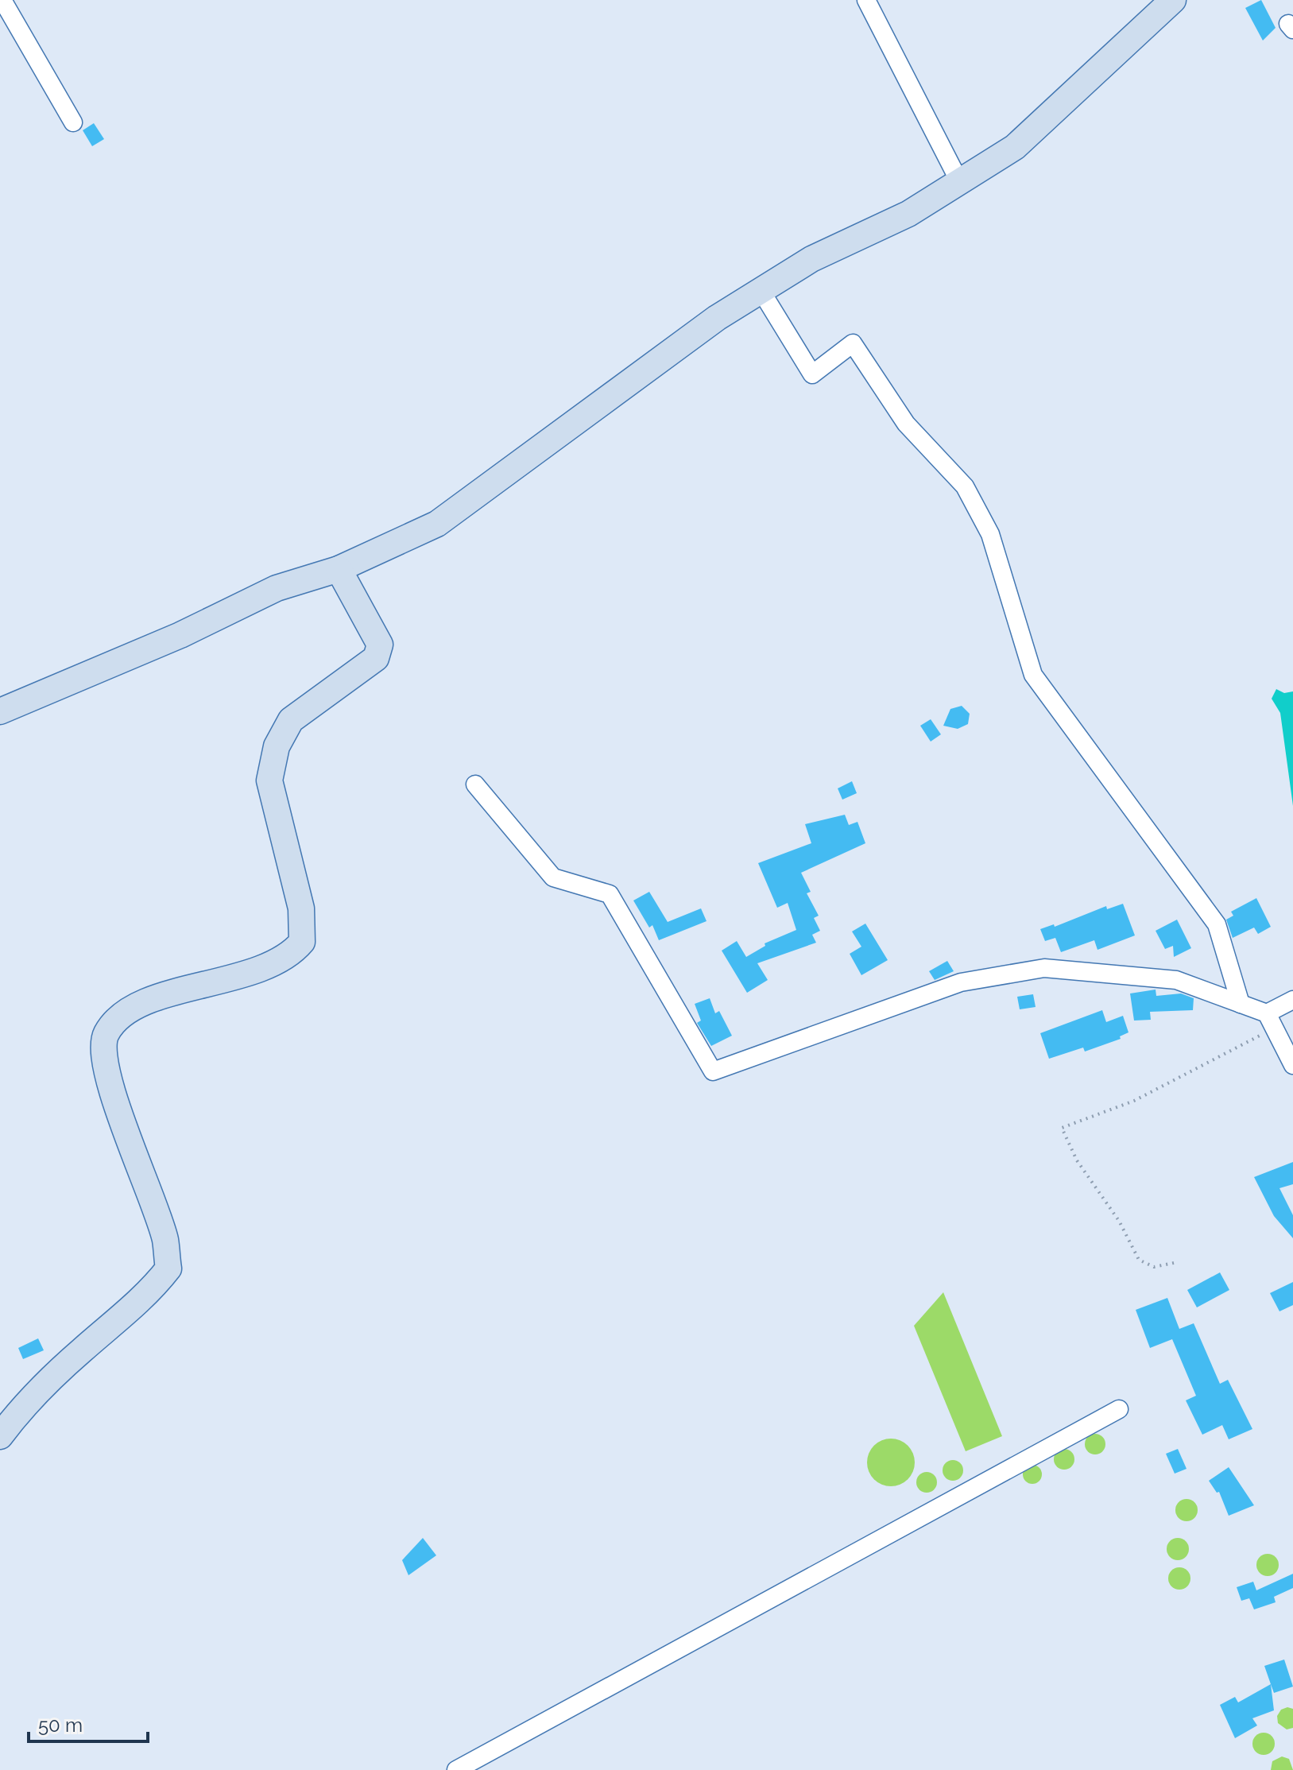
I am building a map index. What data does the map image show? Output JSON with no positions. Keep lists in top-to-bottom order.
{
  "scale_bar": "50 m"
}
